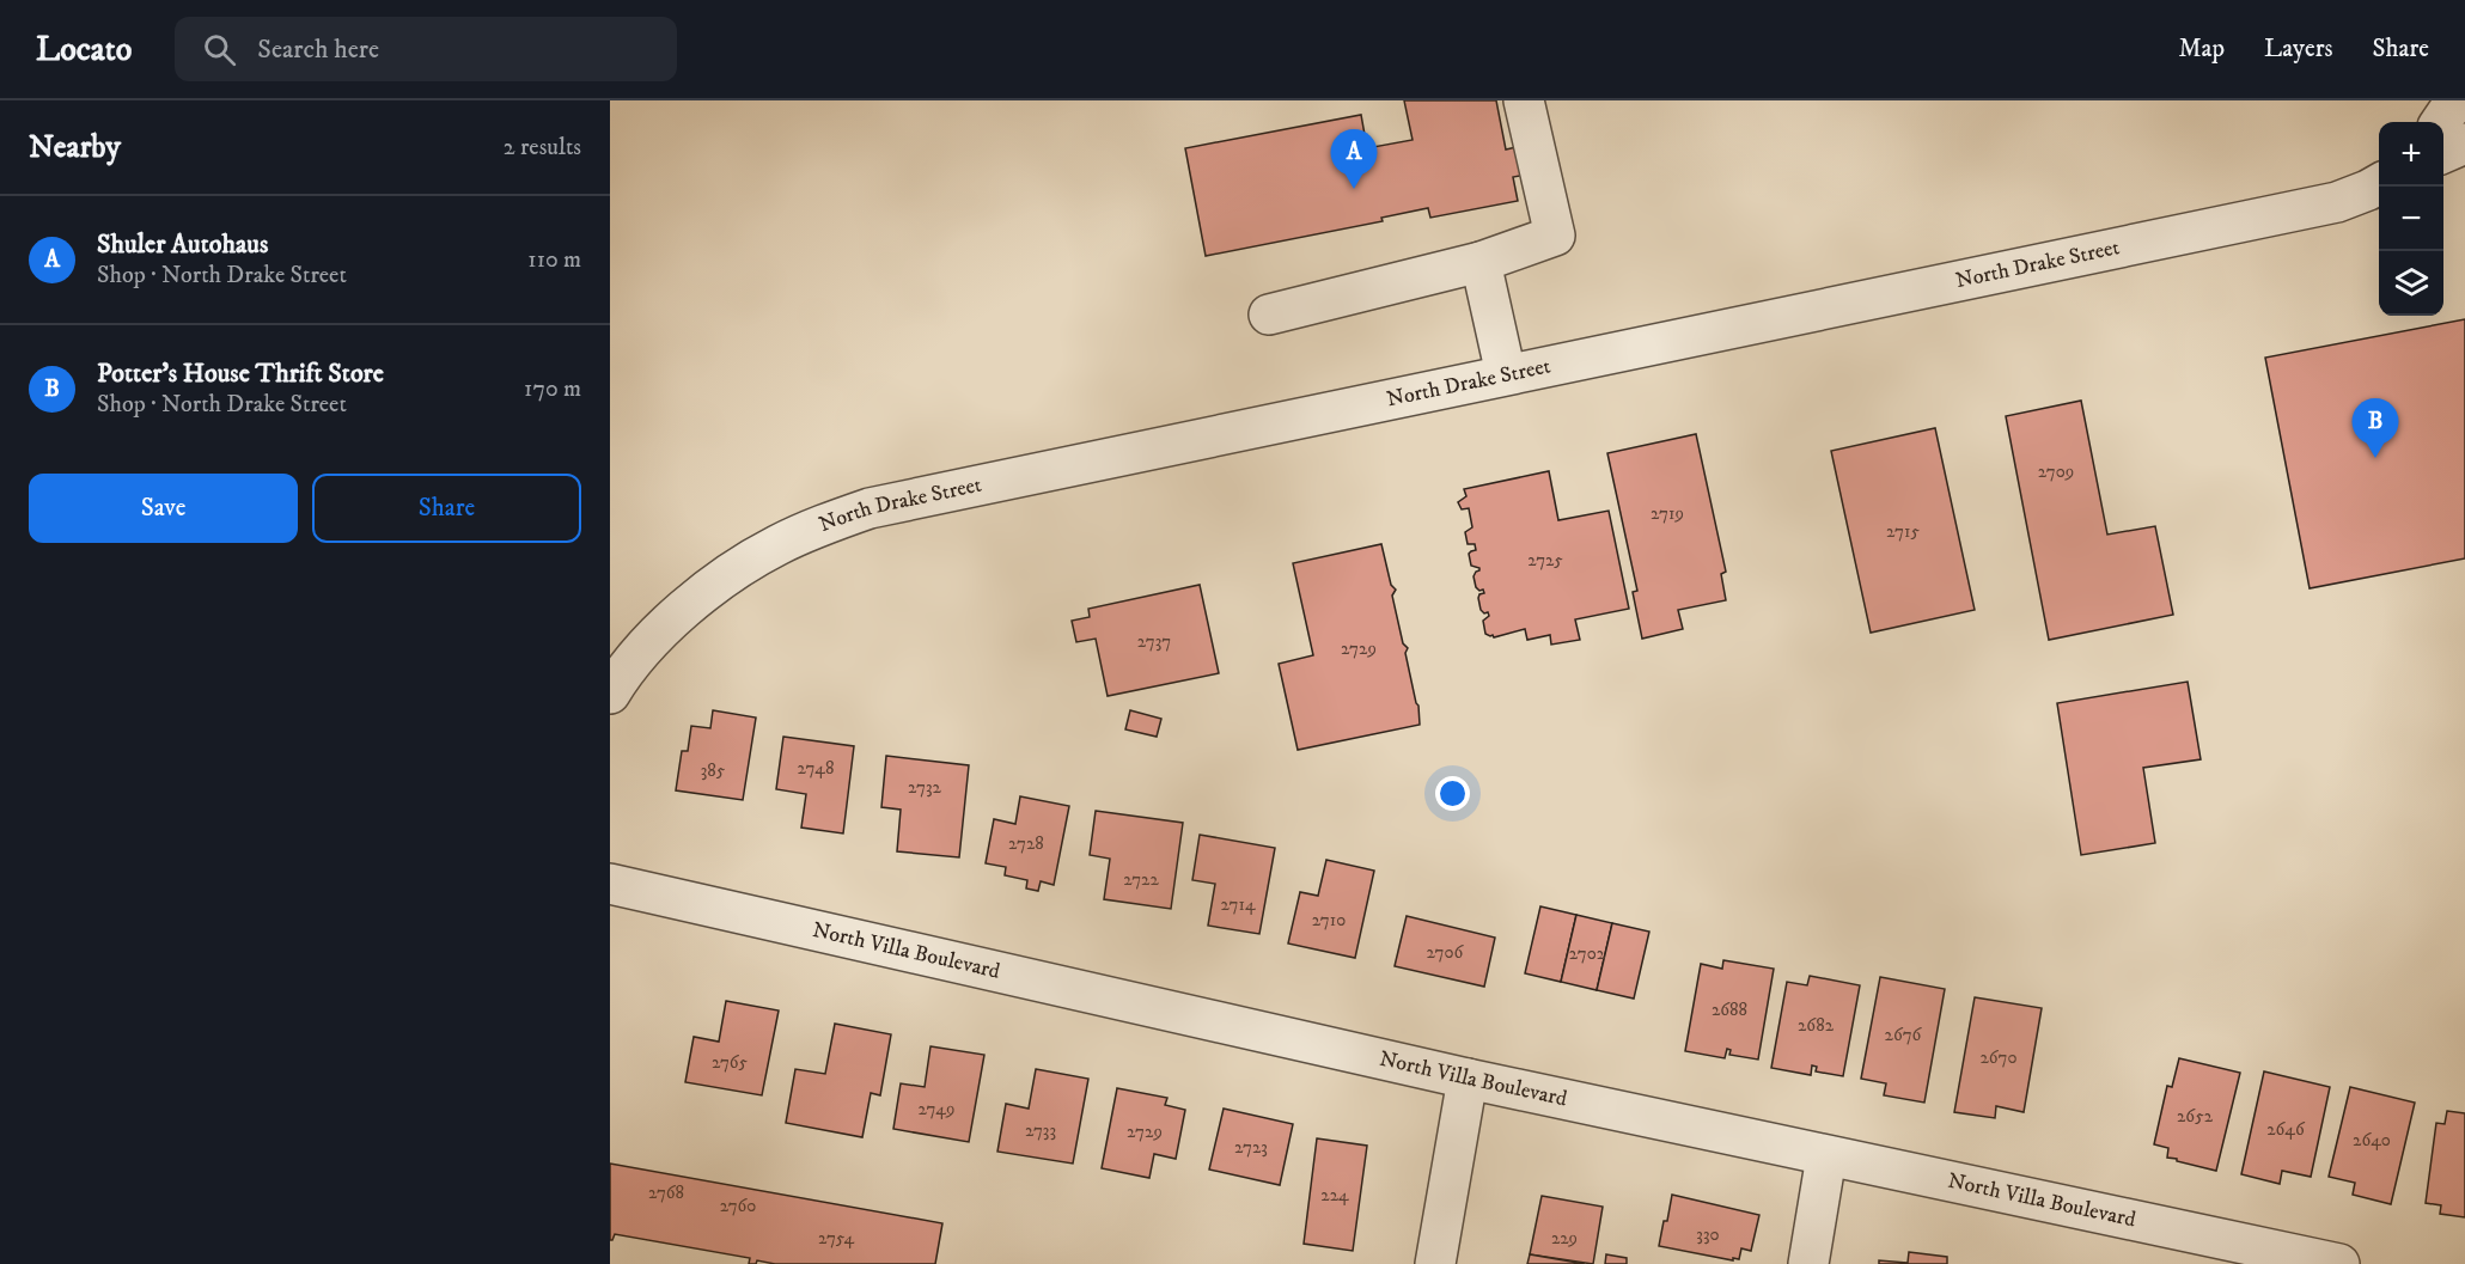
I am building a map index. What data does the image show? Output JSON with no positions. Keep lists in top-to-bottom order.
{
  "streets": {
    "street": ["North Drake Street", "North Villa Boulevard"]
  },
  "house_numbers": [
    "2709",
    "2719",
    "2715",
    "2725",
    "2737",
    "2729",
    "2748",
    "385",
    "2732",
    "2728",
    "2722",
    "2714",
    "2710",
    "2706",
    "2702",
    "2688",
    "2682",
    "2676",
    "2670",
    "2765",
    "2749",
    "2652",
    "2646",
    "2733",
    "2729",
    "2640",
    "2723",
    "2768",
    "224",
    "2760",
    "330",
    "2754",
    "229"
  ],
  "page": {
    "header": "Locato",
    "search": "Search here",
    "nav": ["Map", "Layers", "Share"],
    "heading": ["Nearby", "2 results"],
    "map_buttons": ["+", "−"],
    "pins": ["A", "B"],
    "list": [
      {
        "mark": "A",
        "name": "Shuler Autohaus",
        "note": "Shop · North Drake Street",
        "value": "110 m"
      },
      {
        "mark": "B",
        "name": "Potter's House Thrift Store",
        "note": "Shop · North Drake Street",
        "value": "170 m"
      }
    ],
    "buttons": ["Save", "Share"]
  }
}
